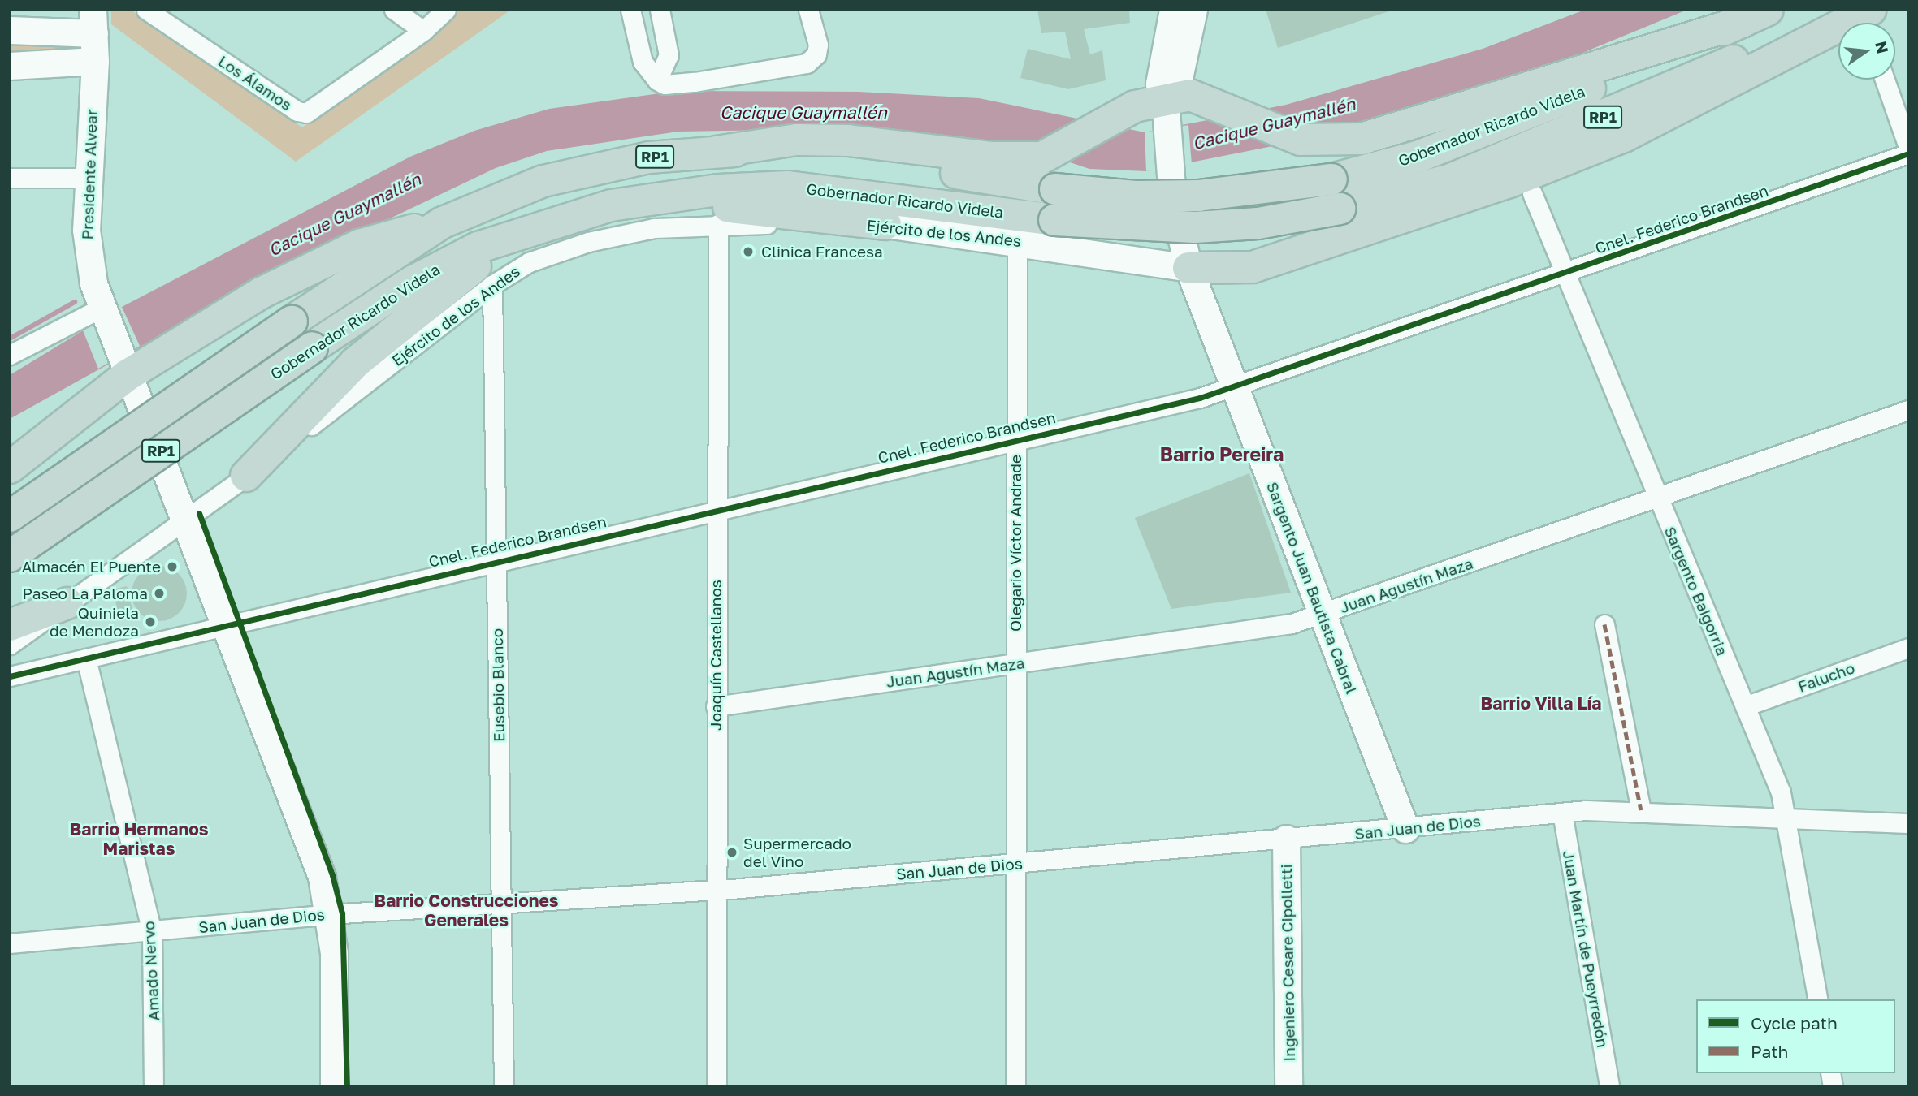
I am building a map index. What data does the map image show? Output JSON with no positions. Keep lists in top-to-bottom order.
{
  "streets": {
    "highway": ["RP1", "Gobernador Ricardo Videla"],
    "street": [
      "Los Álamos",
      "Presidente Alvear",
      "Cnel. Federico Brandsen",
      "Ejército de los Andes",
      "Olegario Víctor Andrade",
      "Juan Agustín Maza",
      "Sargento Juan Bautista Cabral",
      "Sargento Baigorria",
      "Joaquín Castellanos",
      "Falucho",
      "Eusebio Blanco",
      "San Juan de Dios",
      "Juan Martín de Pueyrredón",
      "Ingeniero Cesare Cipolletti",
      "Amado Nervo"
    ]
  },
  "crossings": [
    ["Presidente Alvear", "Cnel. Federico Brandsen"],
    ["Presidente Alvear", "Ejército de los Andes"],
    ["Presidente Alvear", "San Juan de Dios"],
    ["Cnel. Federico Brandsen", "Olegario Víctor Andrade"],
    ["Cnel. Federico Brandsen", "Sargento Juan Bautista Cabral"],
    ["Cnel. Federico Brandsen", "Sargento Baigorria"],
    ["Cnel. Federico Brandsen", "Joaquín Castellanos"],
    ["Cnel. Federico Brandsen", "Eusebio Blanco"],
    ["Cnel. Federico Brandsen", "Amado Nervo"],
    ["Ejército de los Andes", "Olegario Víctor Andrade"],
    ["Ejército de los Andes", "Sargento Juan Bautista Cabral"],
    ["Ejército de los Andes", "Joaquín Castellanos"],
    ["Ejército de los Andes", "Eusebio Blanco"],
    ["Olegario Víctor Andrade", "Juan Agustín Maza"],
    ["Olegario Víctor Andrade", "San Juan de Dios"],
    ["Juan Agustín Maza", "Sargento Juan Bautista Cabral"],
    ["Juan Agustín Maza", "Sargento Baigorria"],
    ["Juan Agustín Maza", "Joaquín Castellanos"],
    ["Sargento Juan Bautista Cabral", "San Juan de Dios"],
    ["Sargento Baigorria", "Falucho"],
    ["Sargento Baigorria", "San Juan de Dios"],
    ["Joaquín Castellanos", "San Juan de Dios"],
    ["Eusebio Blanco", "San Juan de Dios"],
    ["San Juan de Dios", "Juan Martín de Pueyrredón"],
    ["San Juan de Dios", "Ingeniero Cesare Cipolletti"],
    ["San Juan de Dios", "Amado Nervo"]
  ],
  "districts": [
    "Barrio Pereira",
    "Barrio Villa Lía",
    "Barrio Hermanos Maristas",
    "Barrio Construcciones Generales"
  ],
  "water": ["Cacique Guaymallén"],
  "places": [
    "Clinica Francesa",
    "Almacén El Puente",
    "Paseo La Paloma",
    "Quiniela de Mendoza",
    "Supermercado del Vino"
  ],
  "legend": ["Cycle path", "Path"],
  "north": "right"
}
